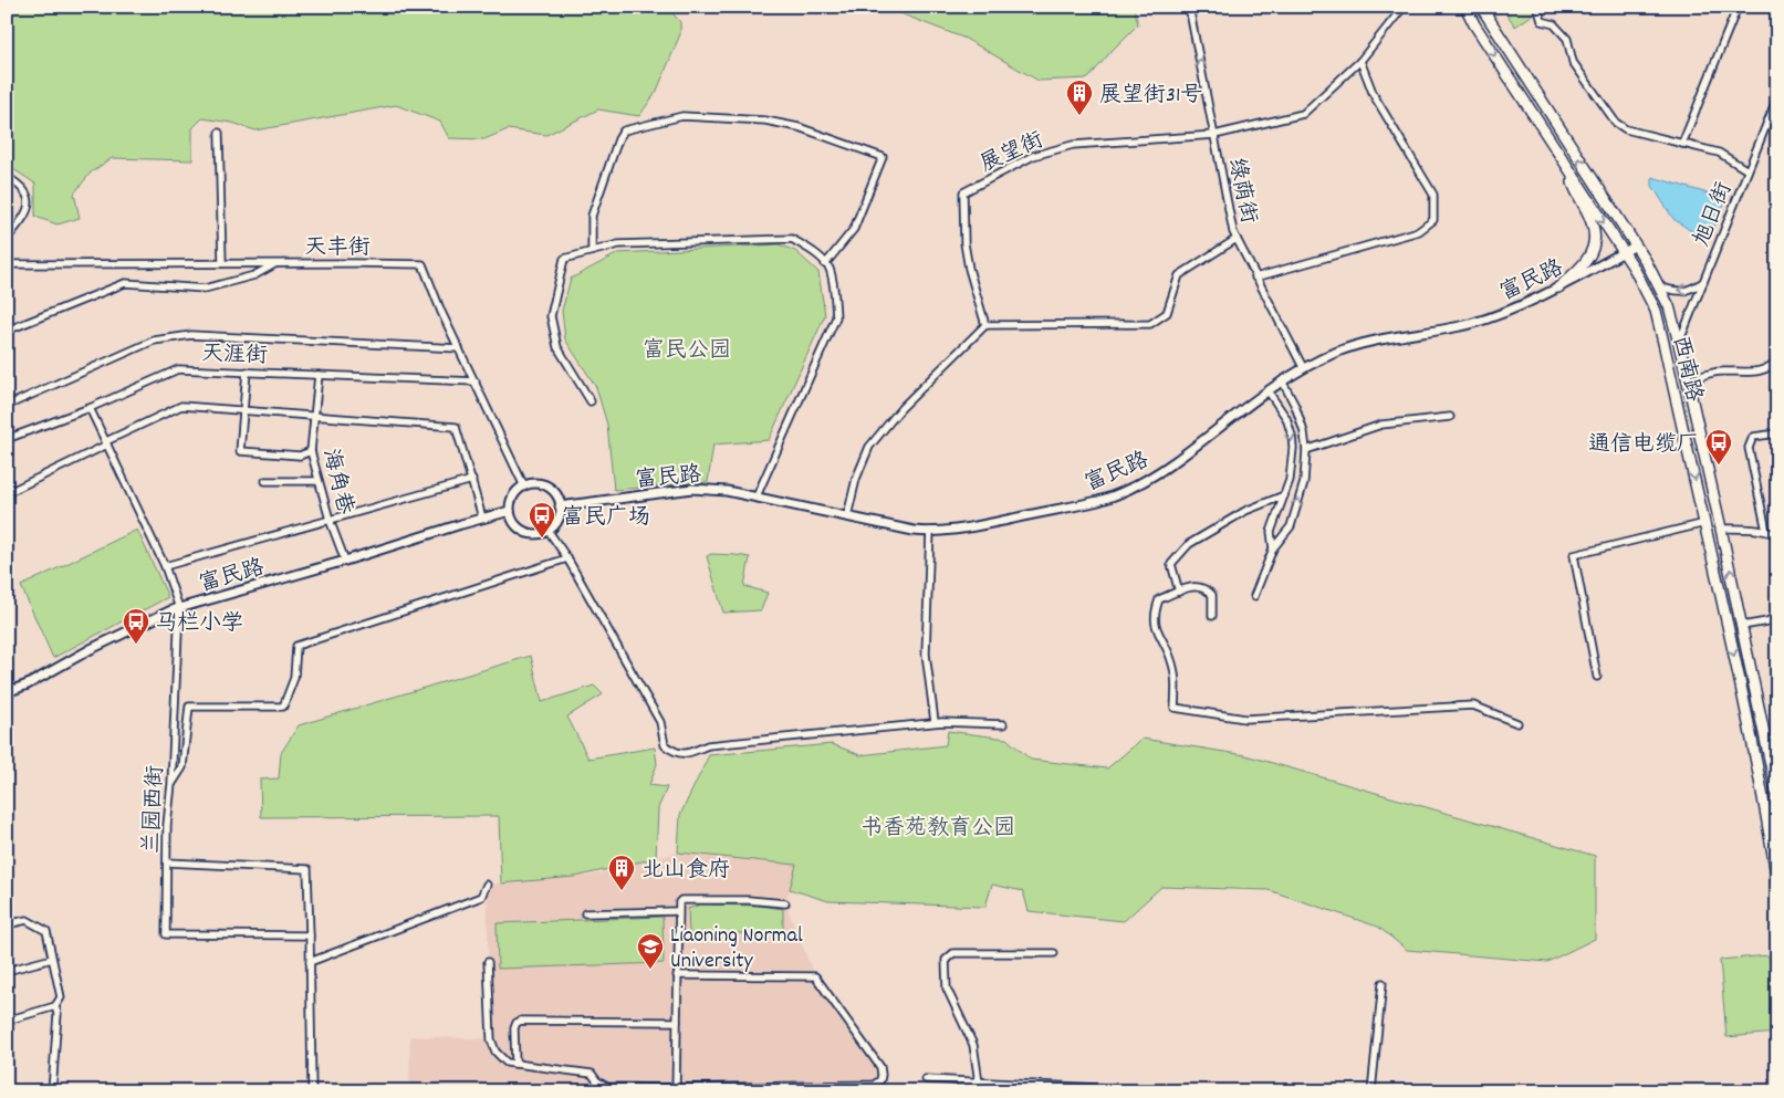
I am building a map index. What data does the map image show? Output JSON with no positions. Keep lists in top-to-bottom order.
{
  "streets": {
    "main road": ["西南路"],
    "street": [
      "展望街",
      "绿荫街",
      "旭日街",
      "天丰街",
      "富民路",
      "天涯街",
      "海角巷",
      "兰园西街"
    ]
  },
  "crossings": [
    ["展望街", "绿荫街"],
    ["绿荫街", "富民路"],
    ["旭日街", "西南路"],
    ["天丰街", "富民路"],
    ["天丰街", "天涯街"],
    ["富民路", "西南路"],
    ["富民路", "海角巷"],
    ["富民路", "兰园西街"],
    ["天涯街", "海角巷"],
    ["天涯街", "兰园西街"]
  ],
  "parks": ["富民公园", "书香苑教育公园"],
  "places": {
    "building": ["展望街31号", "北山食府"],
    "bus stop": ["通信电缆厂", "富民广场", "马栏小学"],
    "school or university": ["Liaoning Normal University"]
  }
}
